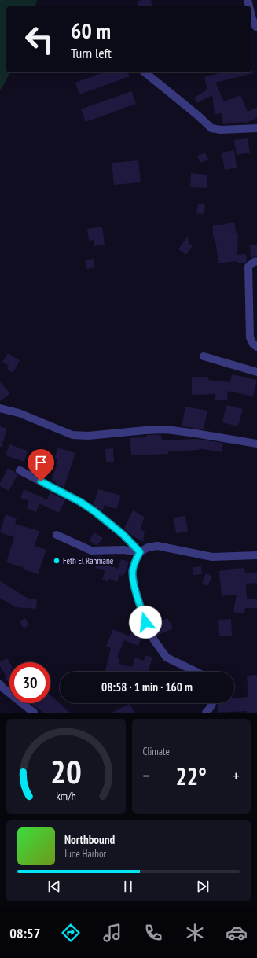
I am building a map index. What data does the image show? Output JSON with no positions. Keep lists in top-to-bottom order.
{
  "places": ["Feth El Rahmane"],
  "page": {
    "turn": ["60 m", "Turn left"],
    "limit": "30",
    "trip": "08:58 · 1 min · 160 m",
    "tile": "Climate",
    "heat": ["−", "22°", "+"],
    "song": ["Northbound", "June Harbor"],
    "tabs": "08:57",
    "gauge": ["20", "km/h"]
  }
}
